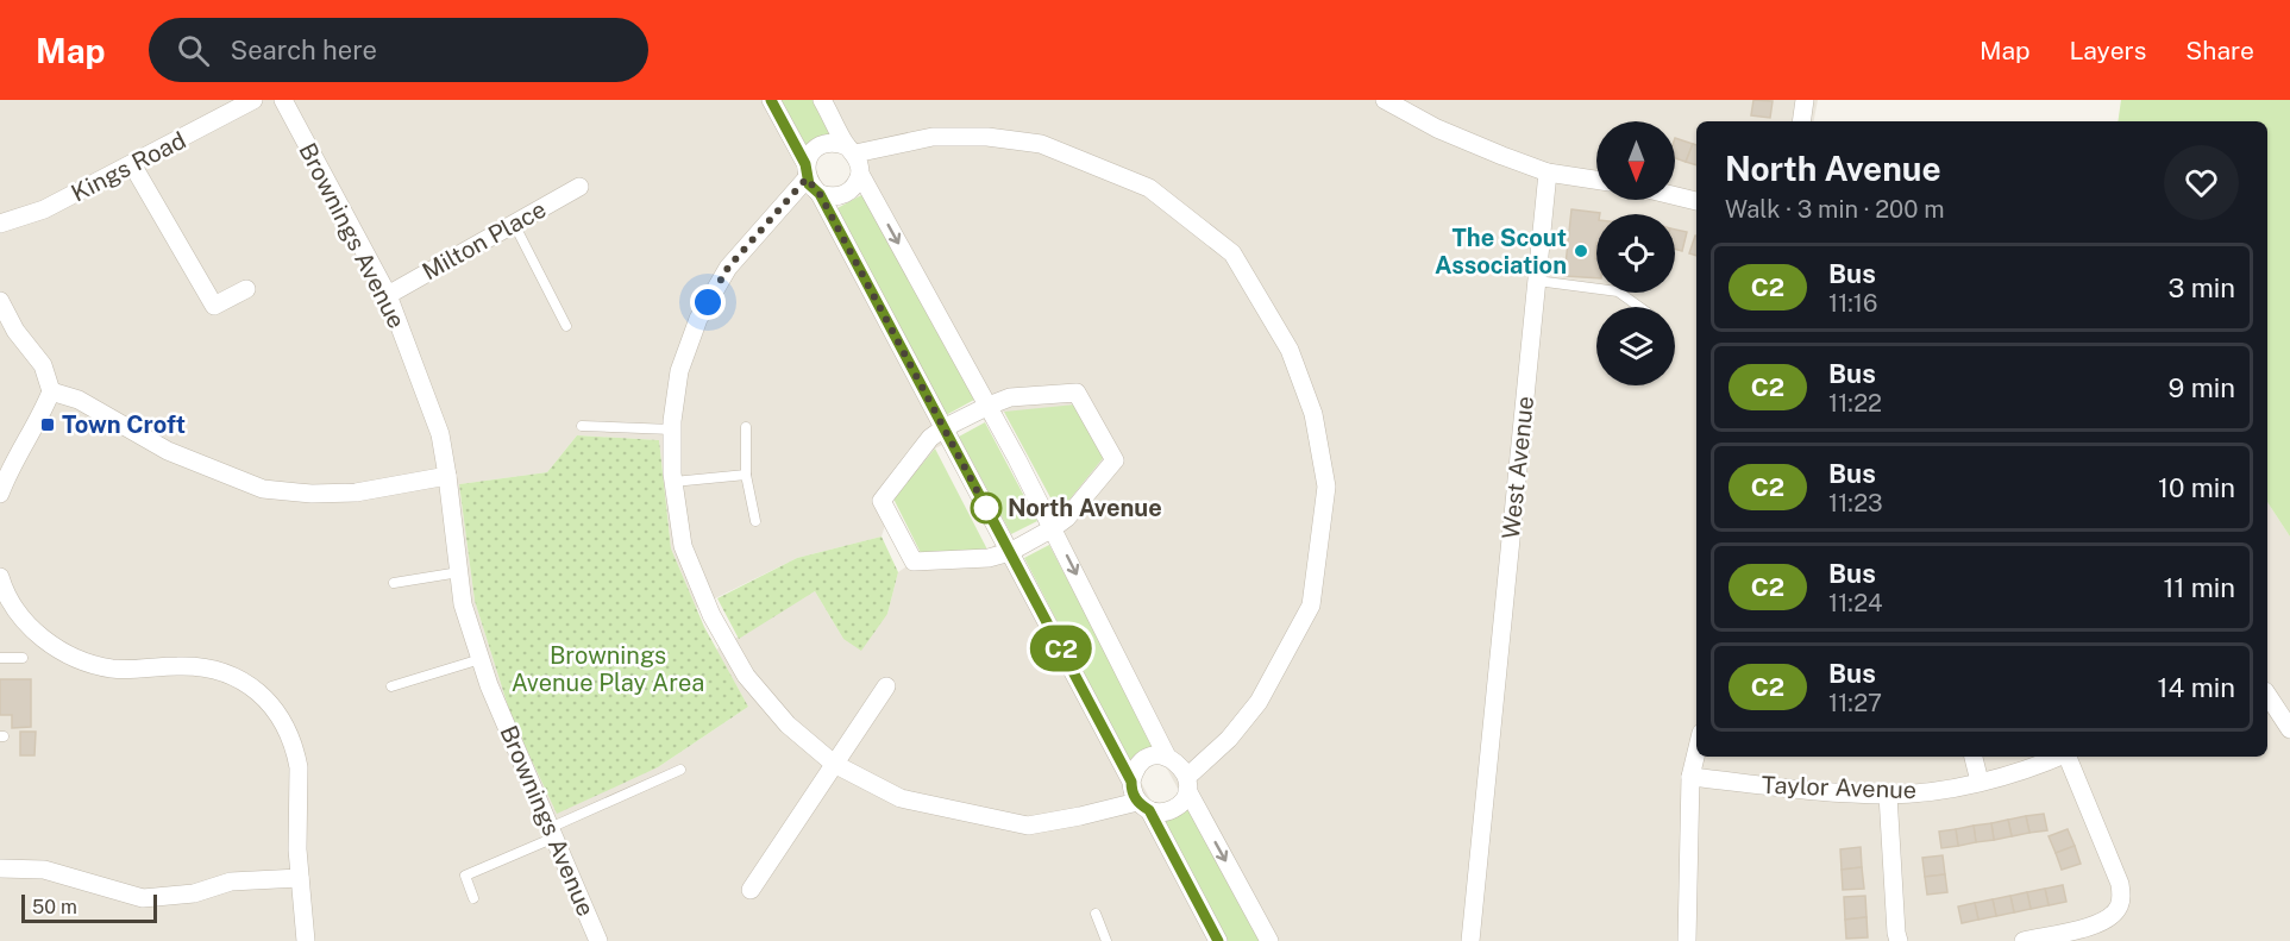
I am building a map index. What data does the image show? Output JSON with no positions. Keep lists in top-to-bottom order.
{
  "streets": {
    "street": [
      "Kings Road",
      "Brownings Avenue",
      "Milton Place",
      "West Avenue",
      "Taylor Avenue"
    ]
  },
  "crossings": [
    ["Brownings Avenue", "Milton Place"]
  ],
  "parks": ["Brownings Avenue Play Area"],
  "places": {
    "other": ["The Scout Association", "North Avenue"],
    "transit": ["Town Croft"]
  },
  "lines": ["bus line C2"],
  "scale_bar": "50 m",
  "north": "bottom",
  "page": {
    "header": "Map",
    "search": "Search here",
    "nav": ["Map", "Layers", "Share"],
    "on_map": "C2",
    "heading": ["North Avenue", "Walk · 3 min · 200 m"],
    "list": [
      {
        "mark": "C2",
        "name": "Bus",
        "note": "11:16",
        "value": "3 min"
      },
      {
        "mark": "C2",
        "name": "Bus",
        "note": "11:22",
        "value": "9 min"
      },
      {
        "mark": "C2",
        "name": "Bus",
        "note": "11:23",
        "value": "10 min"
      },
      {
        "mark": "C2",
        "name": "Bus",
        "note": "11:24",
        "value": "11 min"
      },
      {
        "mark": "C2",
        "name": "Bus",
        "note": "11:27",
        "value": "14 min"
      }
    ],
    "scale": "50 m"
  }
}
